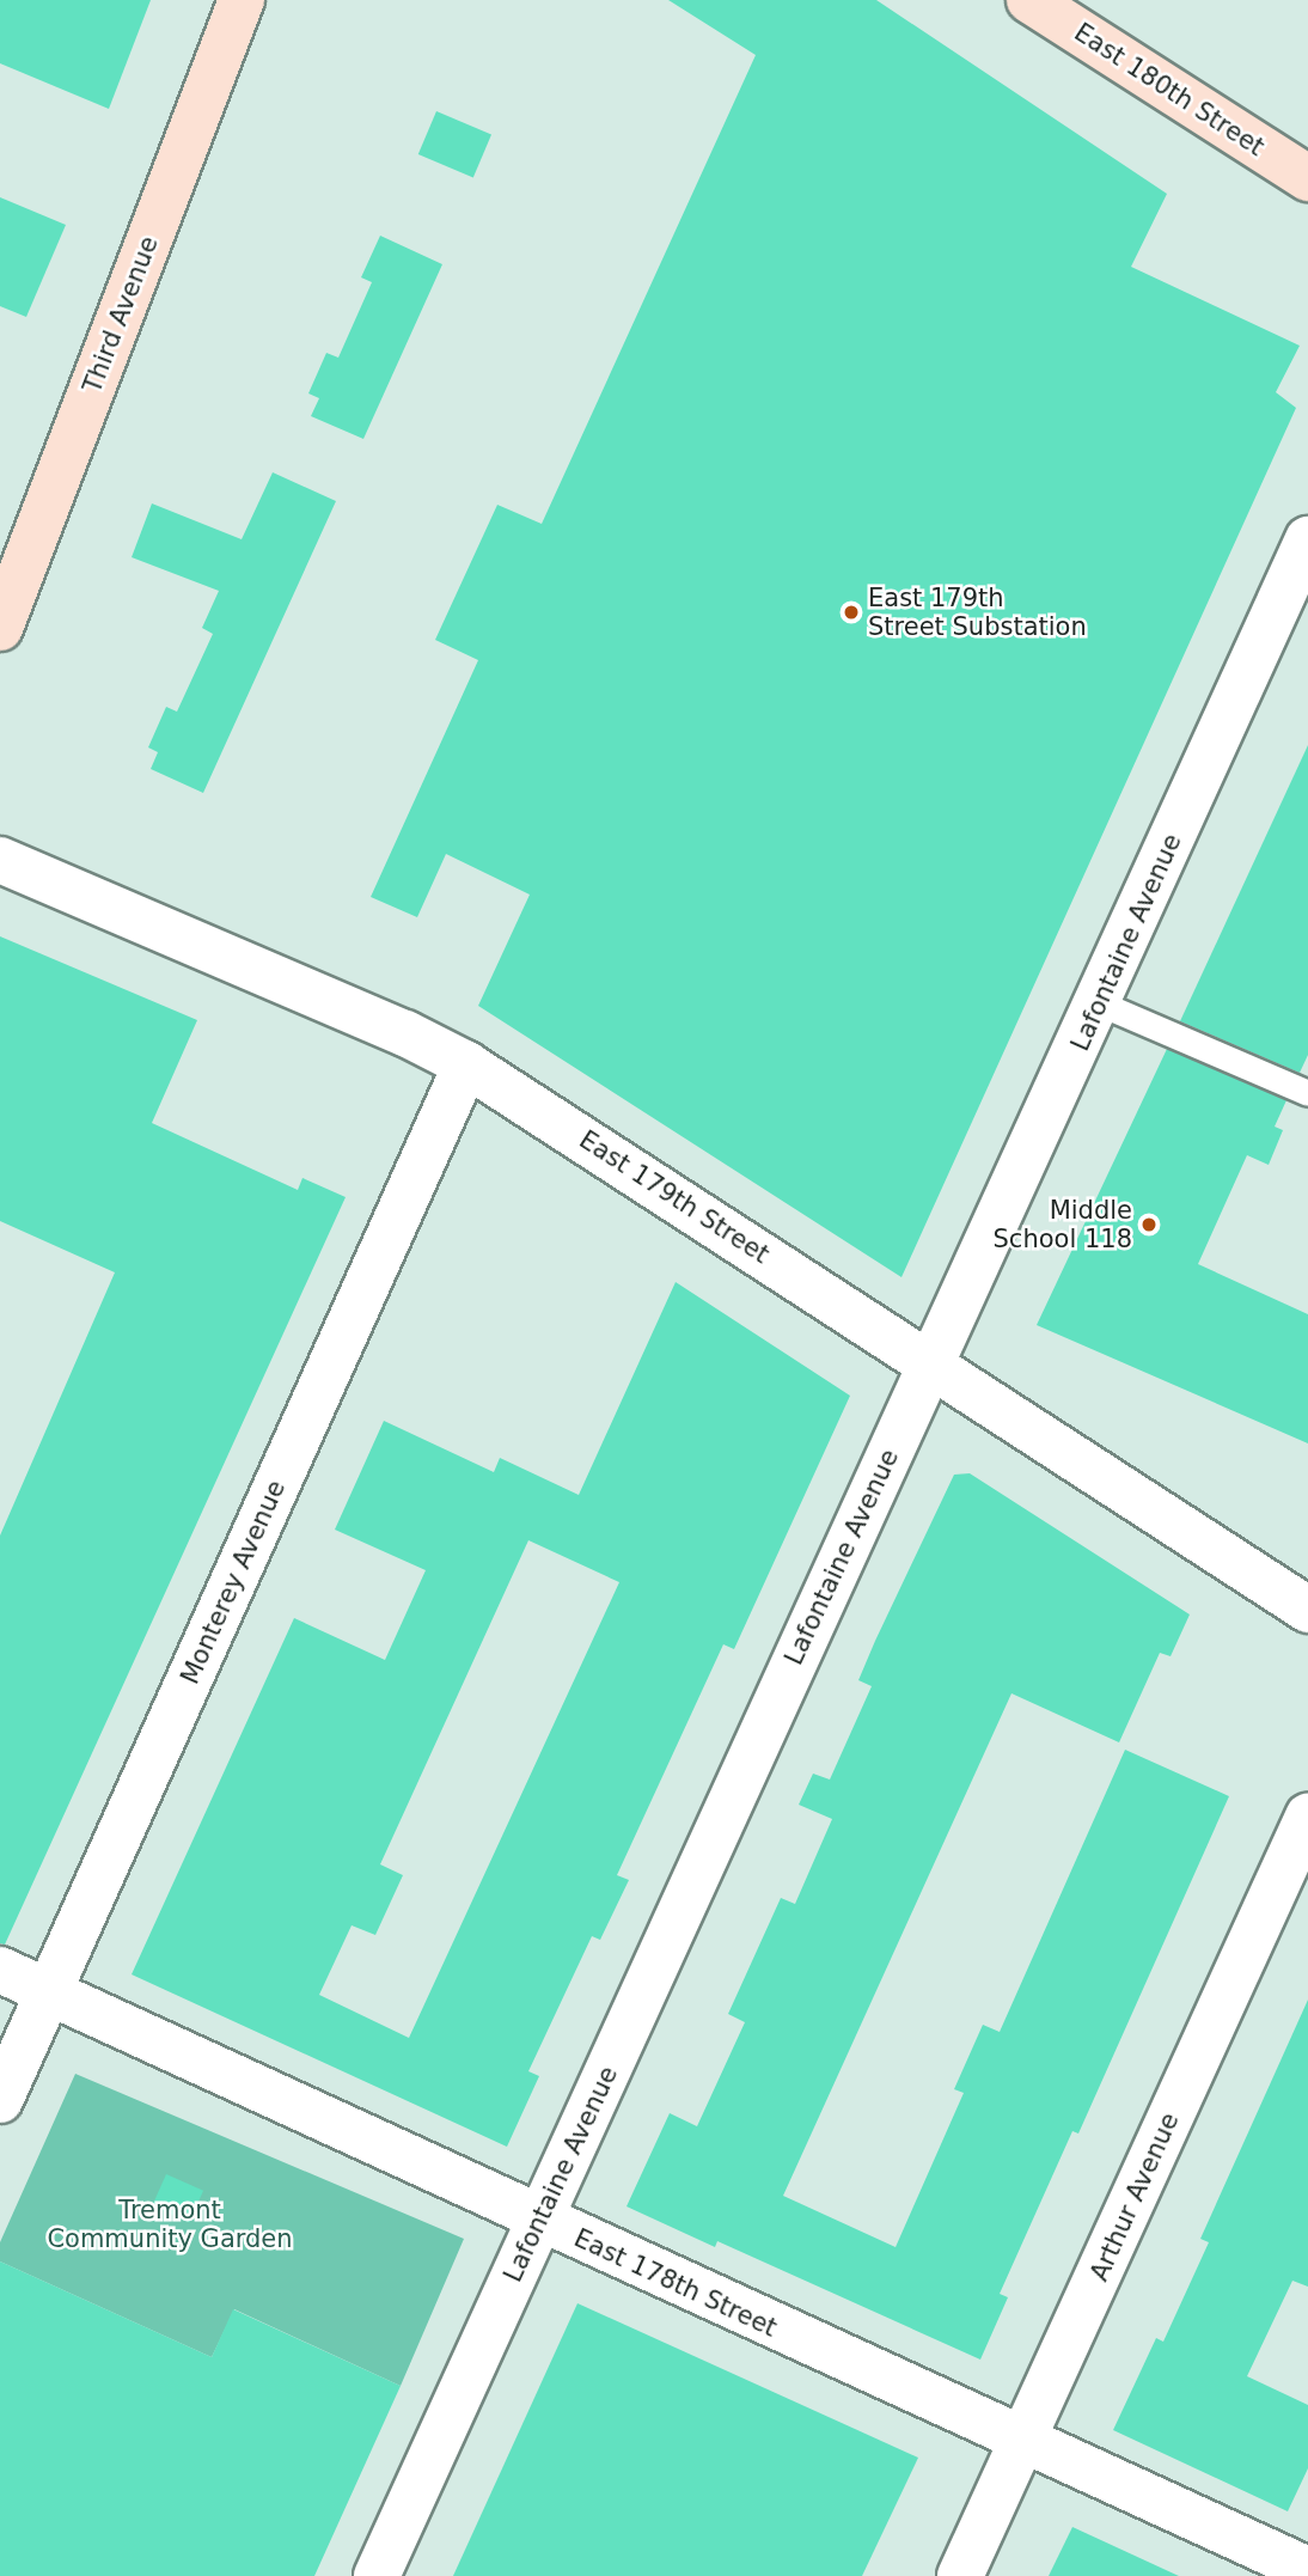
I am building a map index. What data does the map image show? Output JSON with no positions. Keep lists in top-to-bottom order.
{
  "streets": {
    "main road": ["East 180th Street", "Third Avenue"],
    "street": [
      "Lafontaine Avenue",
      "East 179th Street",
      "Monterey Avenue",
      "Arthur Avenue",
      "East 178th Street"
    ]
  },
  "crossings": [
    ["Lafontaine Avenue", "East 179th Street"],
    ["Lafontaine Avenue", "East 178th Street"],
    ["East 179th Street", "Monterey Avenue"],
    ["Monterey Avenue", "East 178th Street"],
    ["Arthur Avenue", "East 178th Street"]
  ],
  "parks": ["Tremont Community Garden"],
  "places": ["East 179th Street Substation", "Middle School 118"]
}
